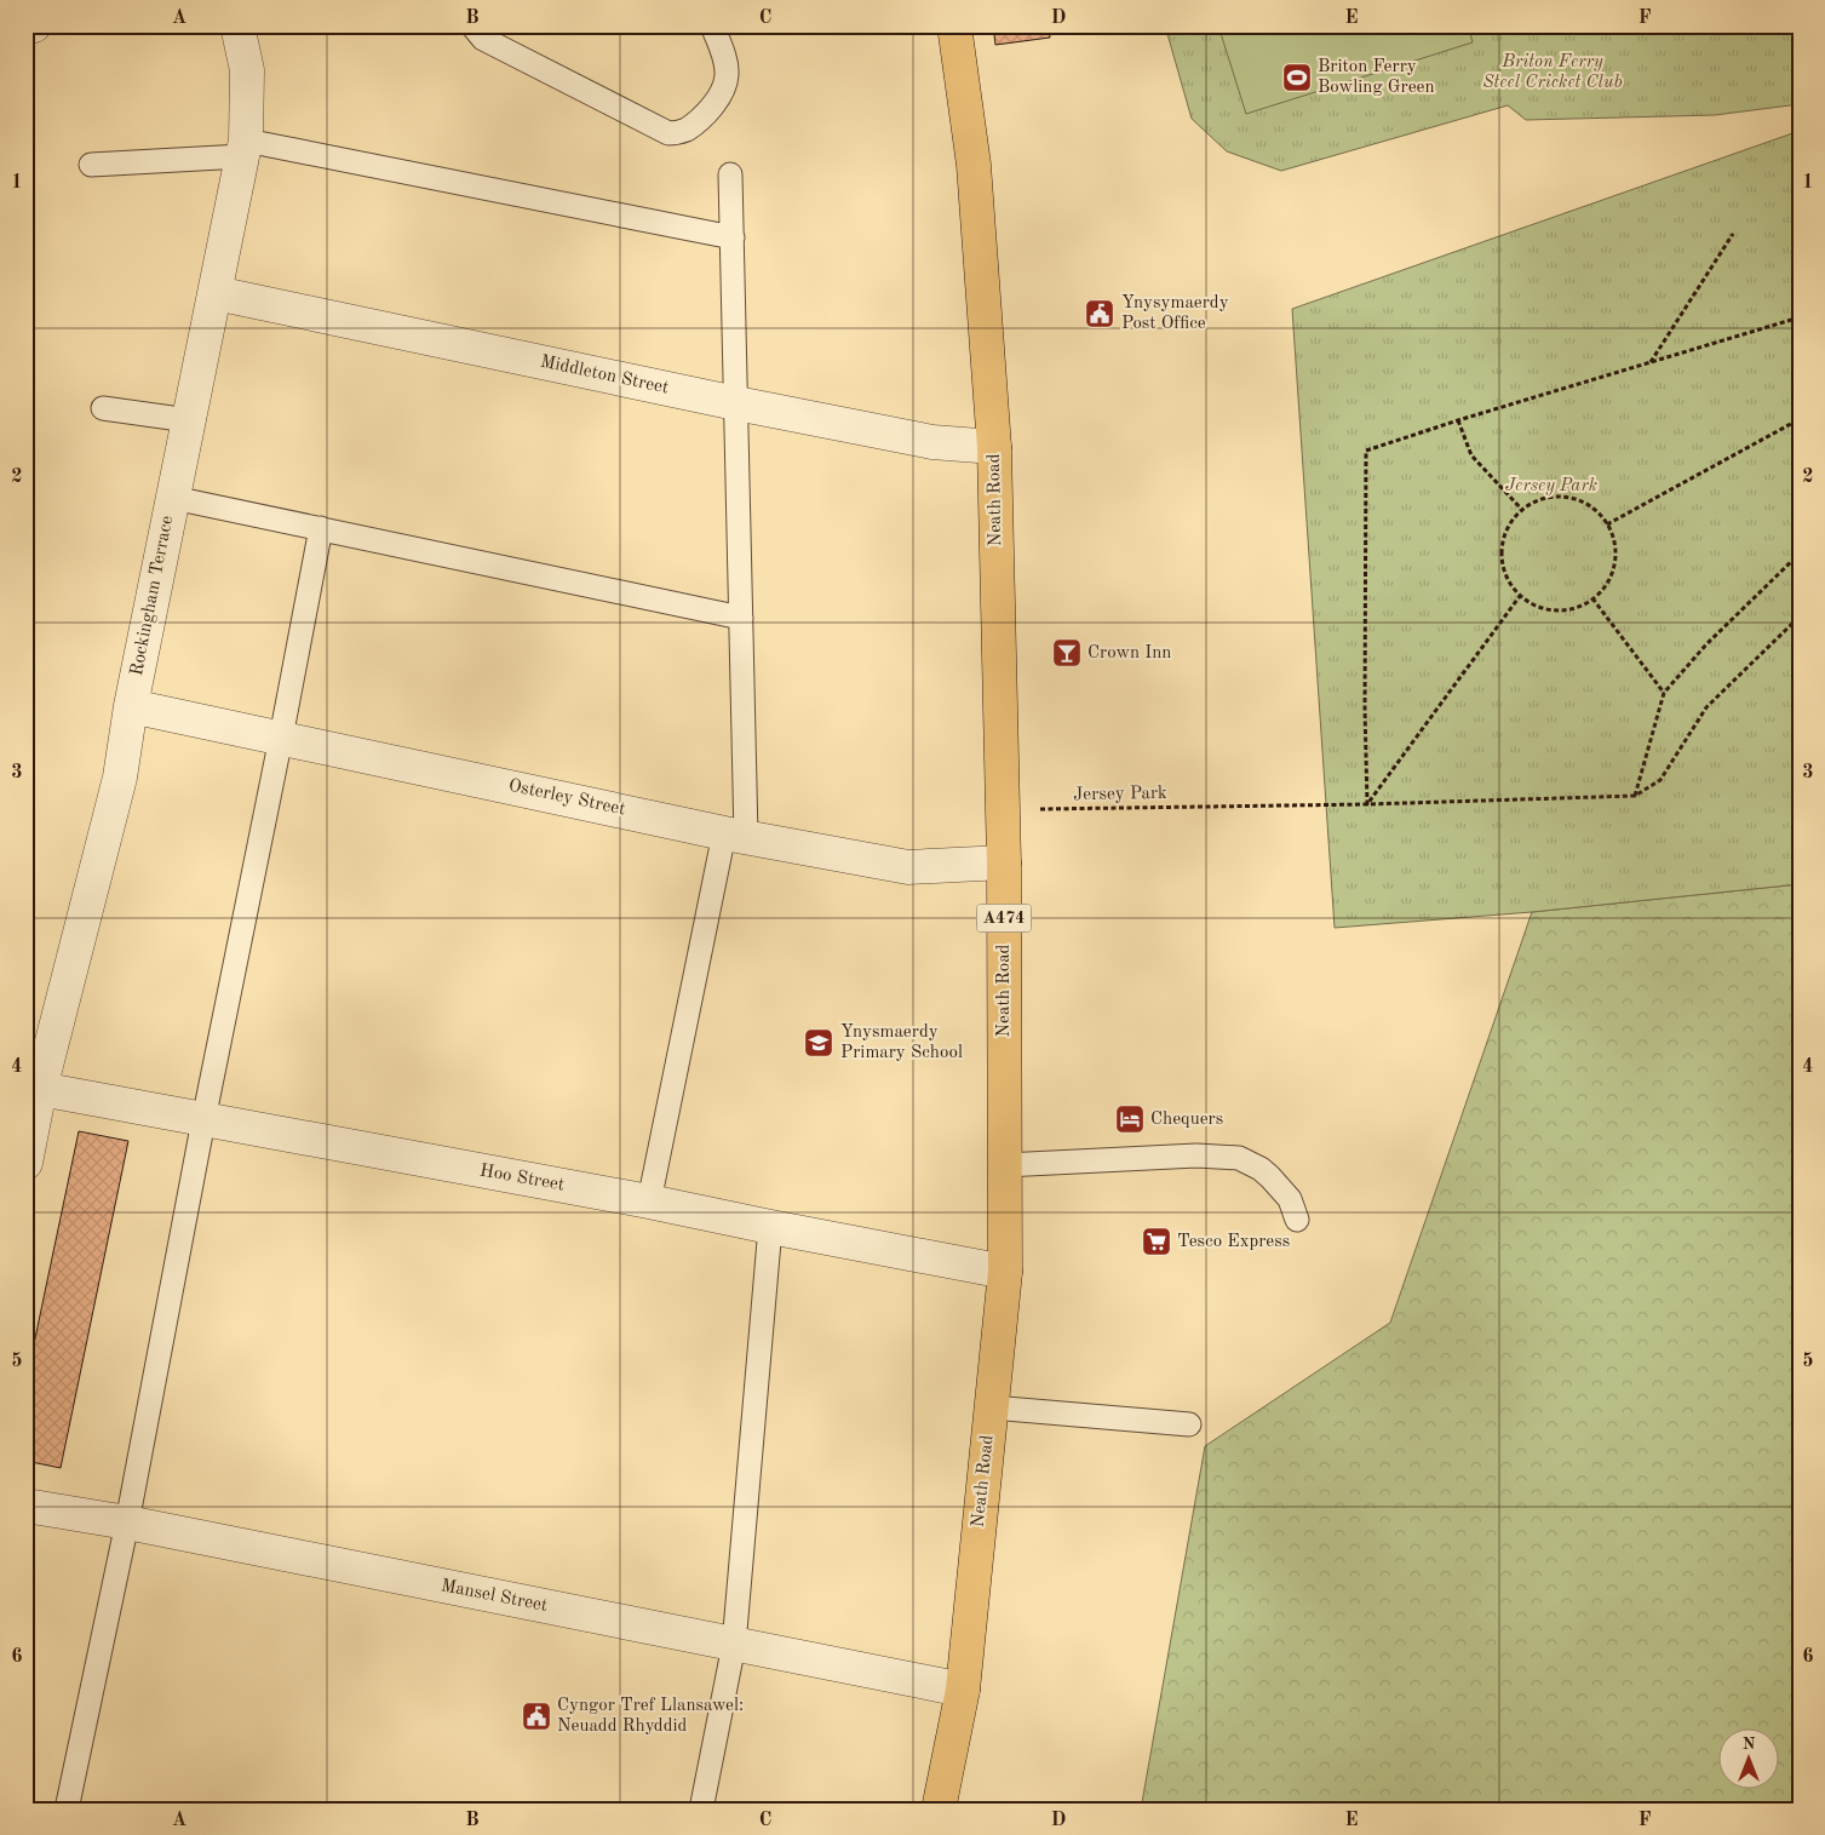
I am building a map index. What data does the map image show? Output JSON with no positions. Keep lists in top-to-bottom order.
{
  "streets": {
    "main road": ["Neath Road", "A474"],
    "street": [
      "Middleton Street",
      "Rockingham Terrace",
      "Osterley Street",
      "Hoo Street",
      "Mansel Street"
    ],
    "path": ["Jersey Park"]
  },
  "crossings": [
    ["Middleton Street", "Neath Road"],
    ["Middleton Street", "Rockingham Terrace"],
    ["Neath Road", "Jersey Park"],
    ["Neath Road", "Osterley Street"],
    ["Neath Road", "Hoo Street"],
    ["Neath Road", "Mansel Street"],
    ["Rockingham Terrace", "Osterley Street"],
    ["Rockingham Terrace", "Hoo Street"]
  ],
  "parks": ["Briton Ferry Steel Cricket Club", "Jersey Park"],
  "places": {
    "sports": ["Briton Ferry Bowling Green"],
    "public building": ["Ynysymaerdy Post Office", "Cyngor Tref Llansawel: Neuadd Rhyddid"],
    "bar": ["Crown Inn"],
    "school or university": ["Ynysmaerdy Primary School"],
    "hotel": ["Chequers"],
    "supermarket": ["Tesco Express"]
  },
  "north": "top",
  "grid": {
    "columns": [
      "A",
      "B",
      "C",
      "D",
      "E",
      "F"
    ],
    "rows": [
      "1",
      "2",
      "3",
      "4",
      "5",
      "6"
    ]
  }
}
